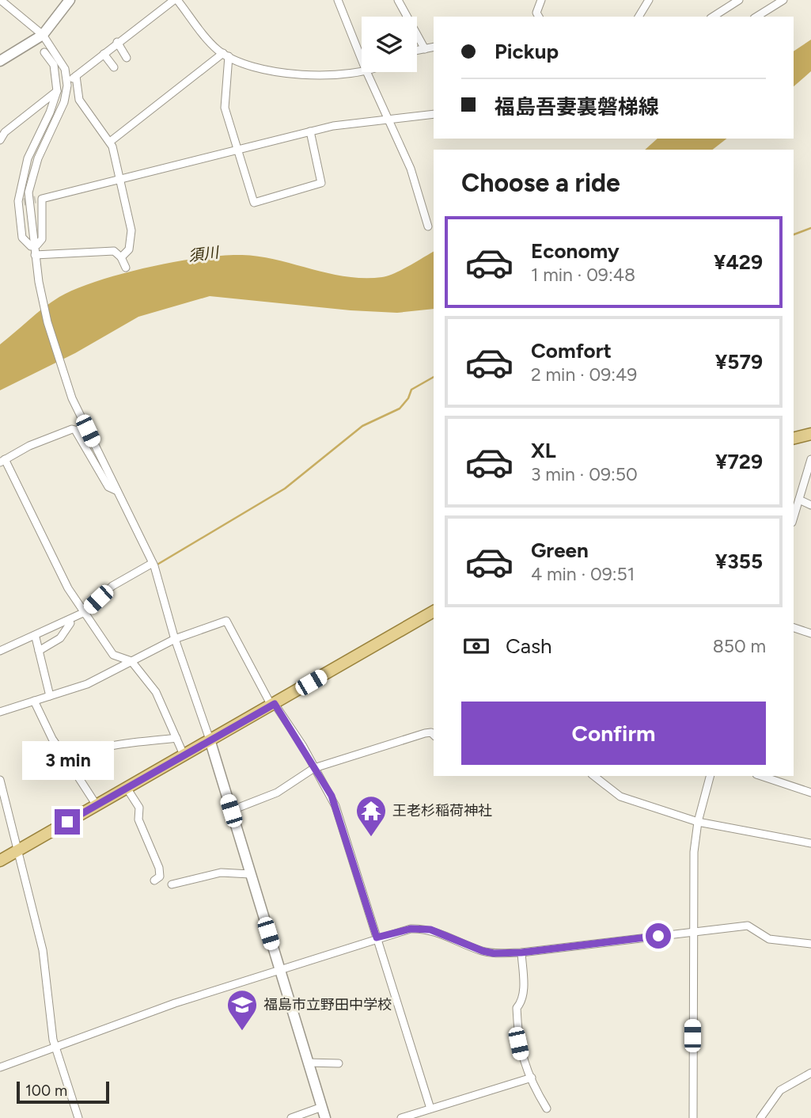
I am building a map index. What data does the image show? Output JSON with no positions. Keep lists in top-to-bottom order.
{
  "water": ["須川"],
  "places": {
    "temple": ["王老杉稲荷神社"],
    "school or university": ["福島市立野田中学校"]
  },
  "scale_bar": "100 m",
  "page": {
    "banner": ["Pickup", "福島吾妻裏磐梯線"],
    "heading": "Choose a ride",
    "list": [
      {
        "name": "Economy",
        "note": "1 min · 09:48",
        "value": "¥429"
      },
      {
        "name": "Comfort",
        "note": "2 min · 09:49",
        "value": "¥579"
      },
      {
        "name": "XL",
        "note": "3 min · 09:50",
        "value": "¥729"
      },
      {
        "name": "Green",
        "note": "4 min · 09:51",
        "value": "¥355"
      }
    ],
    "pay": ["Cash", "850 m"],
    "buttons": "Confirm",
    "bubble": "3 min",
    "scale": "100 m"
  }
}
